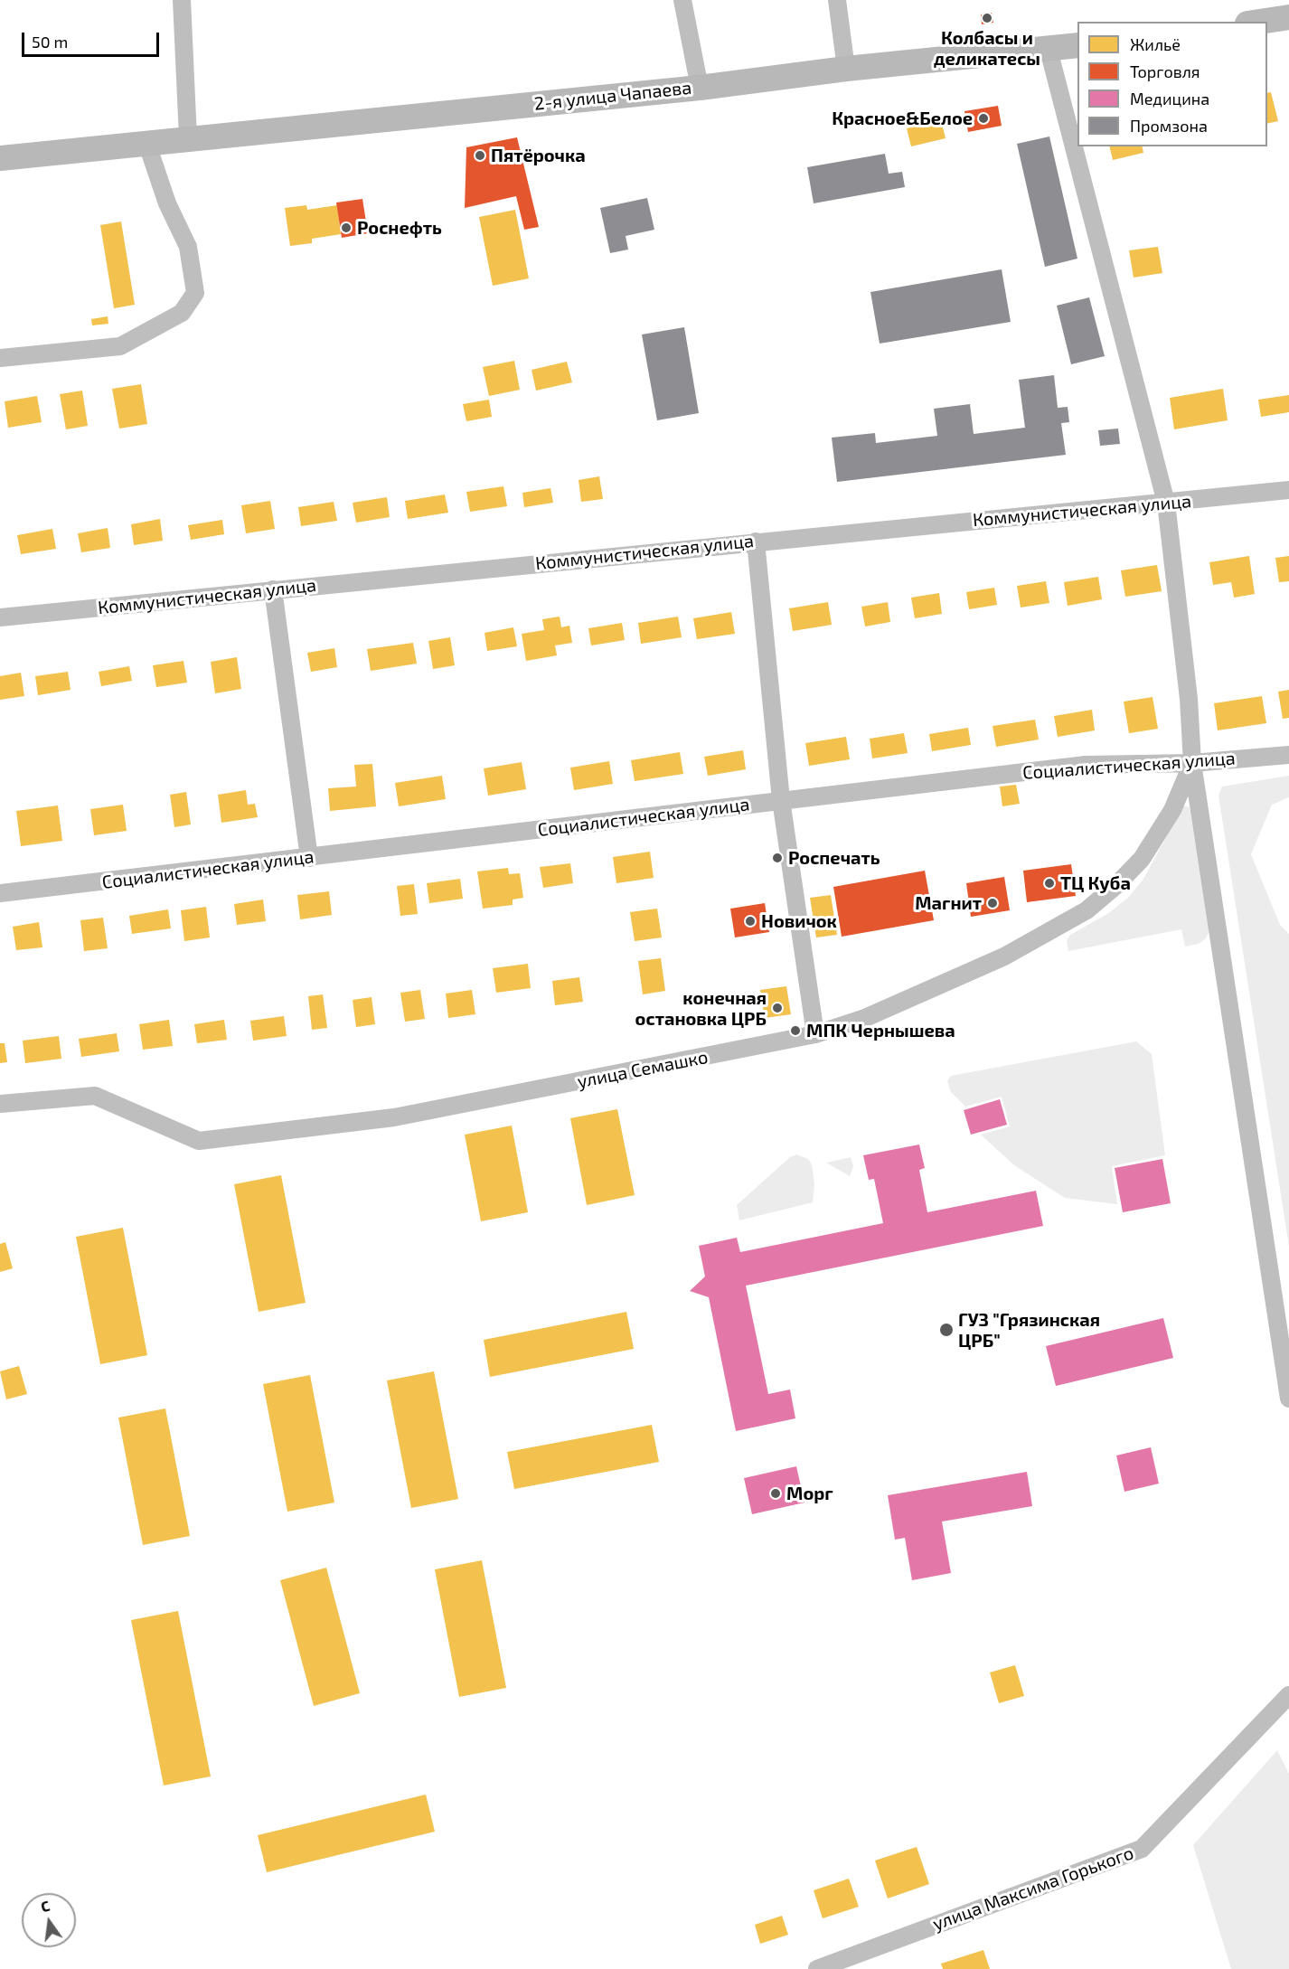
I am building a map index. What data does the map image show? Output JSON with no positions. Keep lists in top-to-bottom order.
{
  "streets": {
    "main road": ["2-я улица Чапаева"],
    "street": [
      "Коммунистическая улица",
      "Социалистическая улица",
      "улица Семашко",
      "улица Максима Горького"
    ]
  },
  "crossings": [
    ["Социалистическая улица", "улица Семашко"]
  ],
  "places": [
    "Колбасы и деликатесы",
    "Красное&Белое",
    "Пятёрочка",
    "Роснефть",
    "Роспечать",
    "ТЦ Куба",
    "Магнит",
    "Новичок",
    "конечная остановка ЦРБ",
    "МПК Чернышева",
    "ГУЗ \"Грязинская ЦРБ\"",
    "Морг"
  ],
  "legend": [
    "Жильё",
    "Торговля",
    "Медицина",
    "Промзона"
  ],
  "scale_bar": "50 m",
  "north": "top"
}
